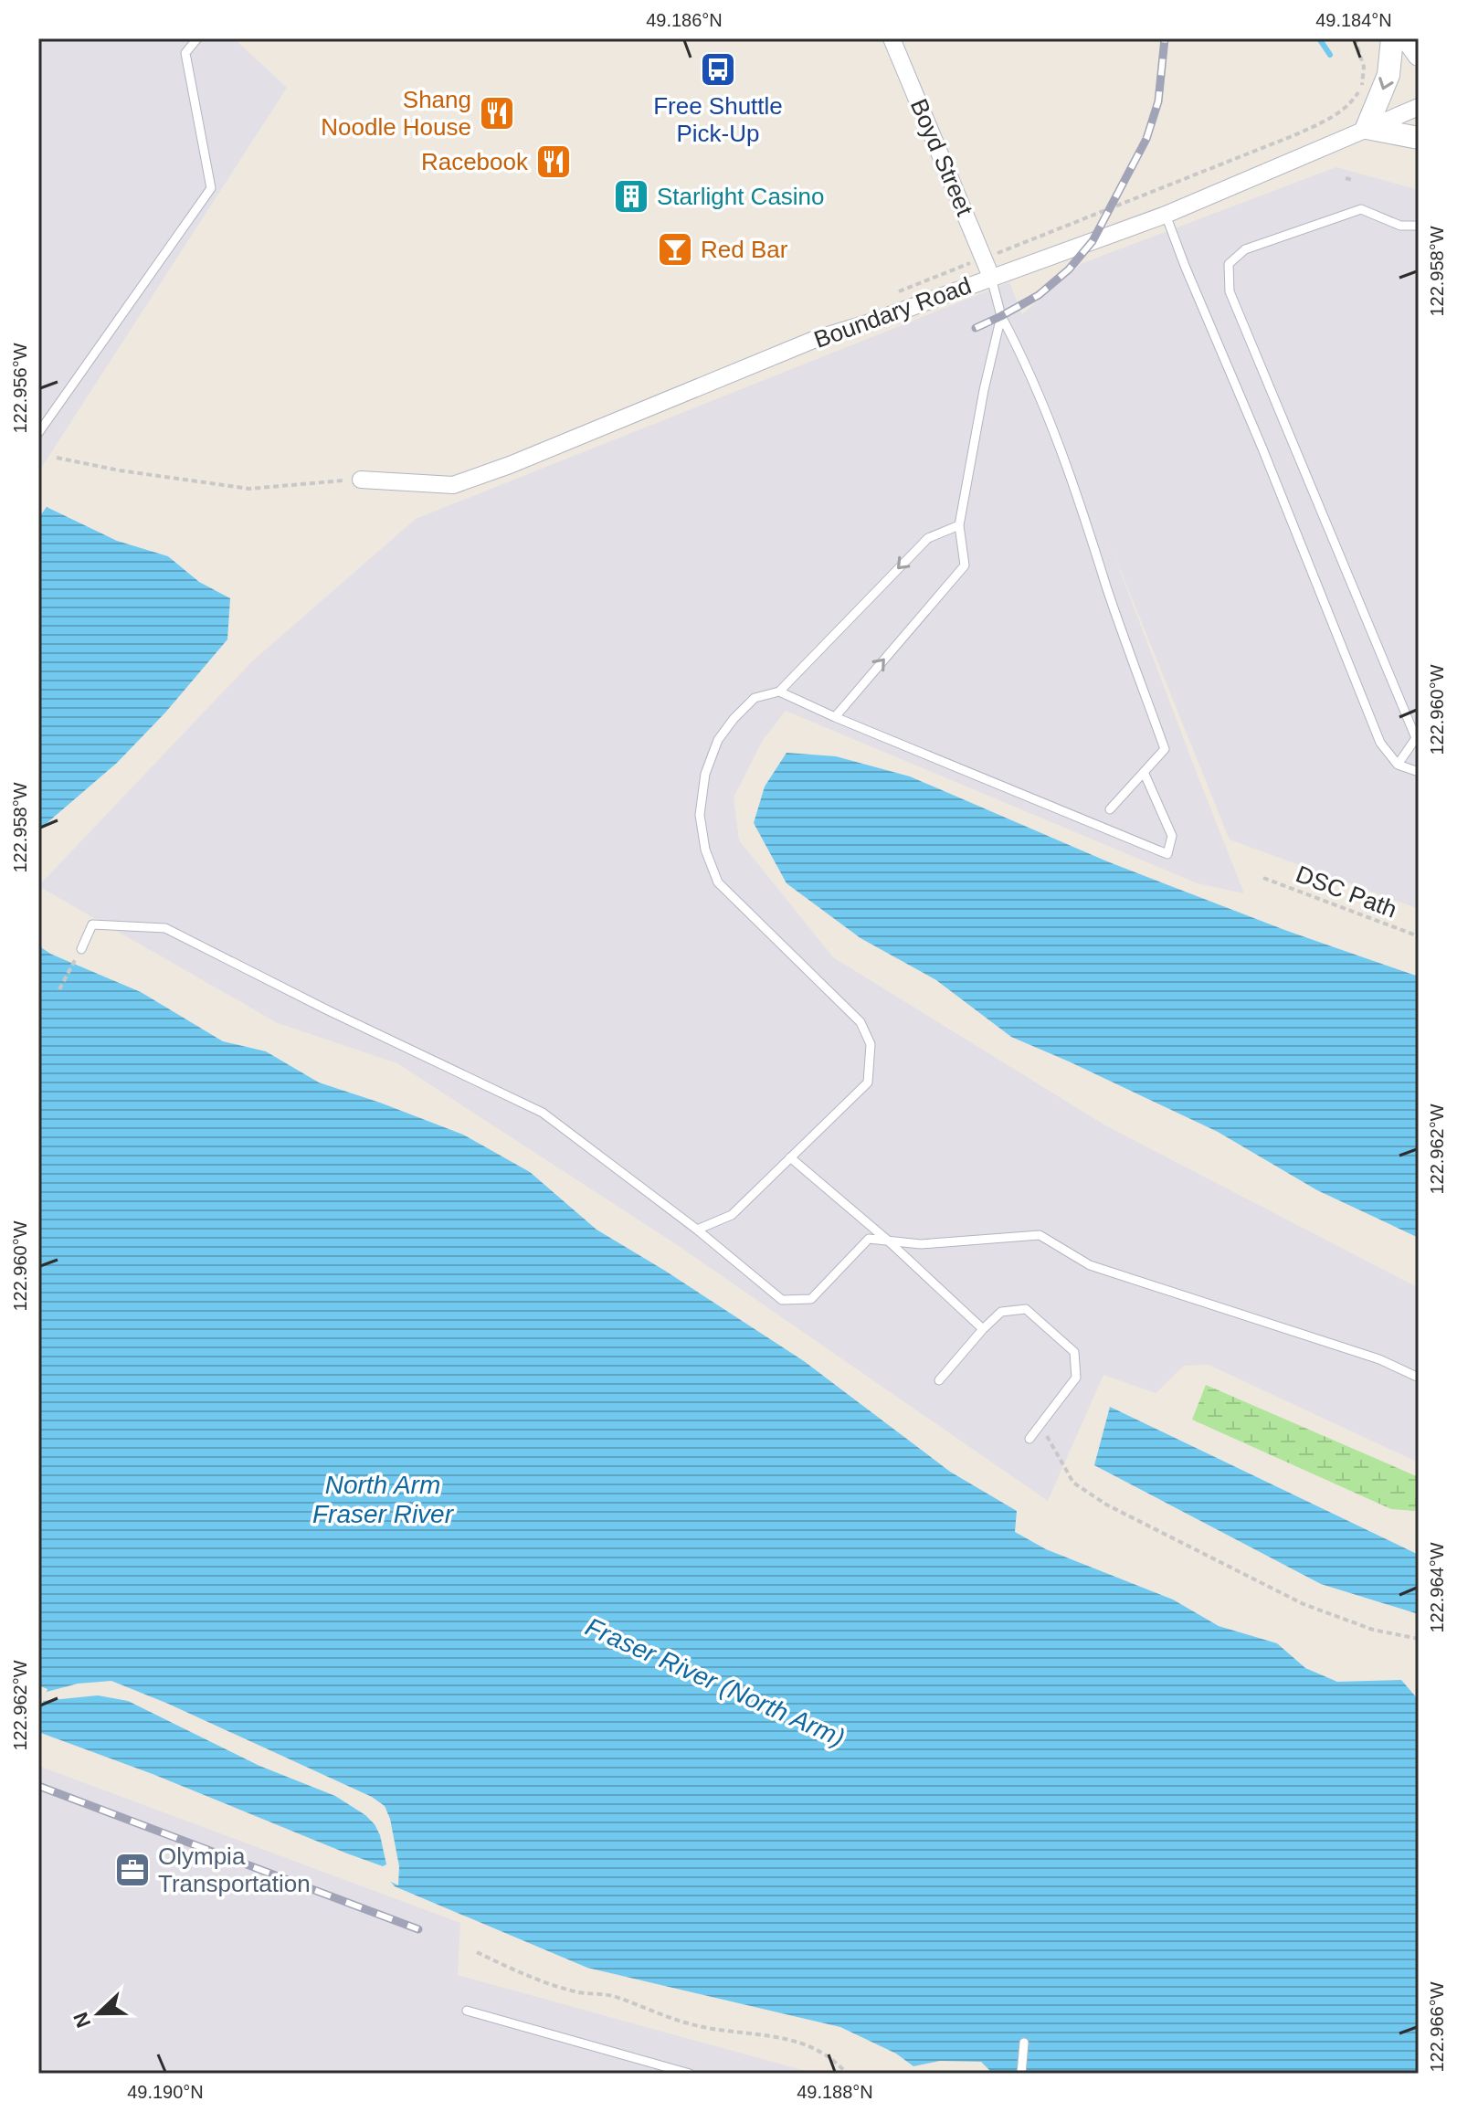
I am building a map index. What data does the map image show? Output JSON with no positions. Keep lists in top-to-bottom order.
{
  "streets": {
    "street": ["Boyd Street", "Boundary Road"],
    "path": ["DSC Path"]
  },
  "crossings": [
    ["Boyd Street", "Boundary Road"]
  ],
  "water": ["North Arm Fraser River", "Fraser River (North Arm)"],
  "places": {
    "bus stop": ["Free Shuttle Pick-Up"],
    "restaurant": ["Shang Noodle House", "Racebook"],
    "building": ["Starlight Casino"],
    "bar": ["Red Bar"],
    "office": ["Olympia Transportation"]
  },
  "north": "left",
  "coordinates": [
    "49.186°N",
    "49.184°N",
    "122.958°W",
    "122.956°W",
    "122.960°W",
    "122.962°W",
    "122.964°W",
    "122.966°W",
    "49.190°N",
    "49.188°N"
  ]
}
